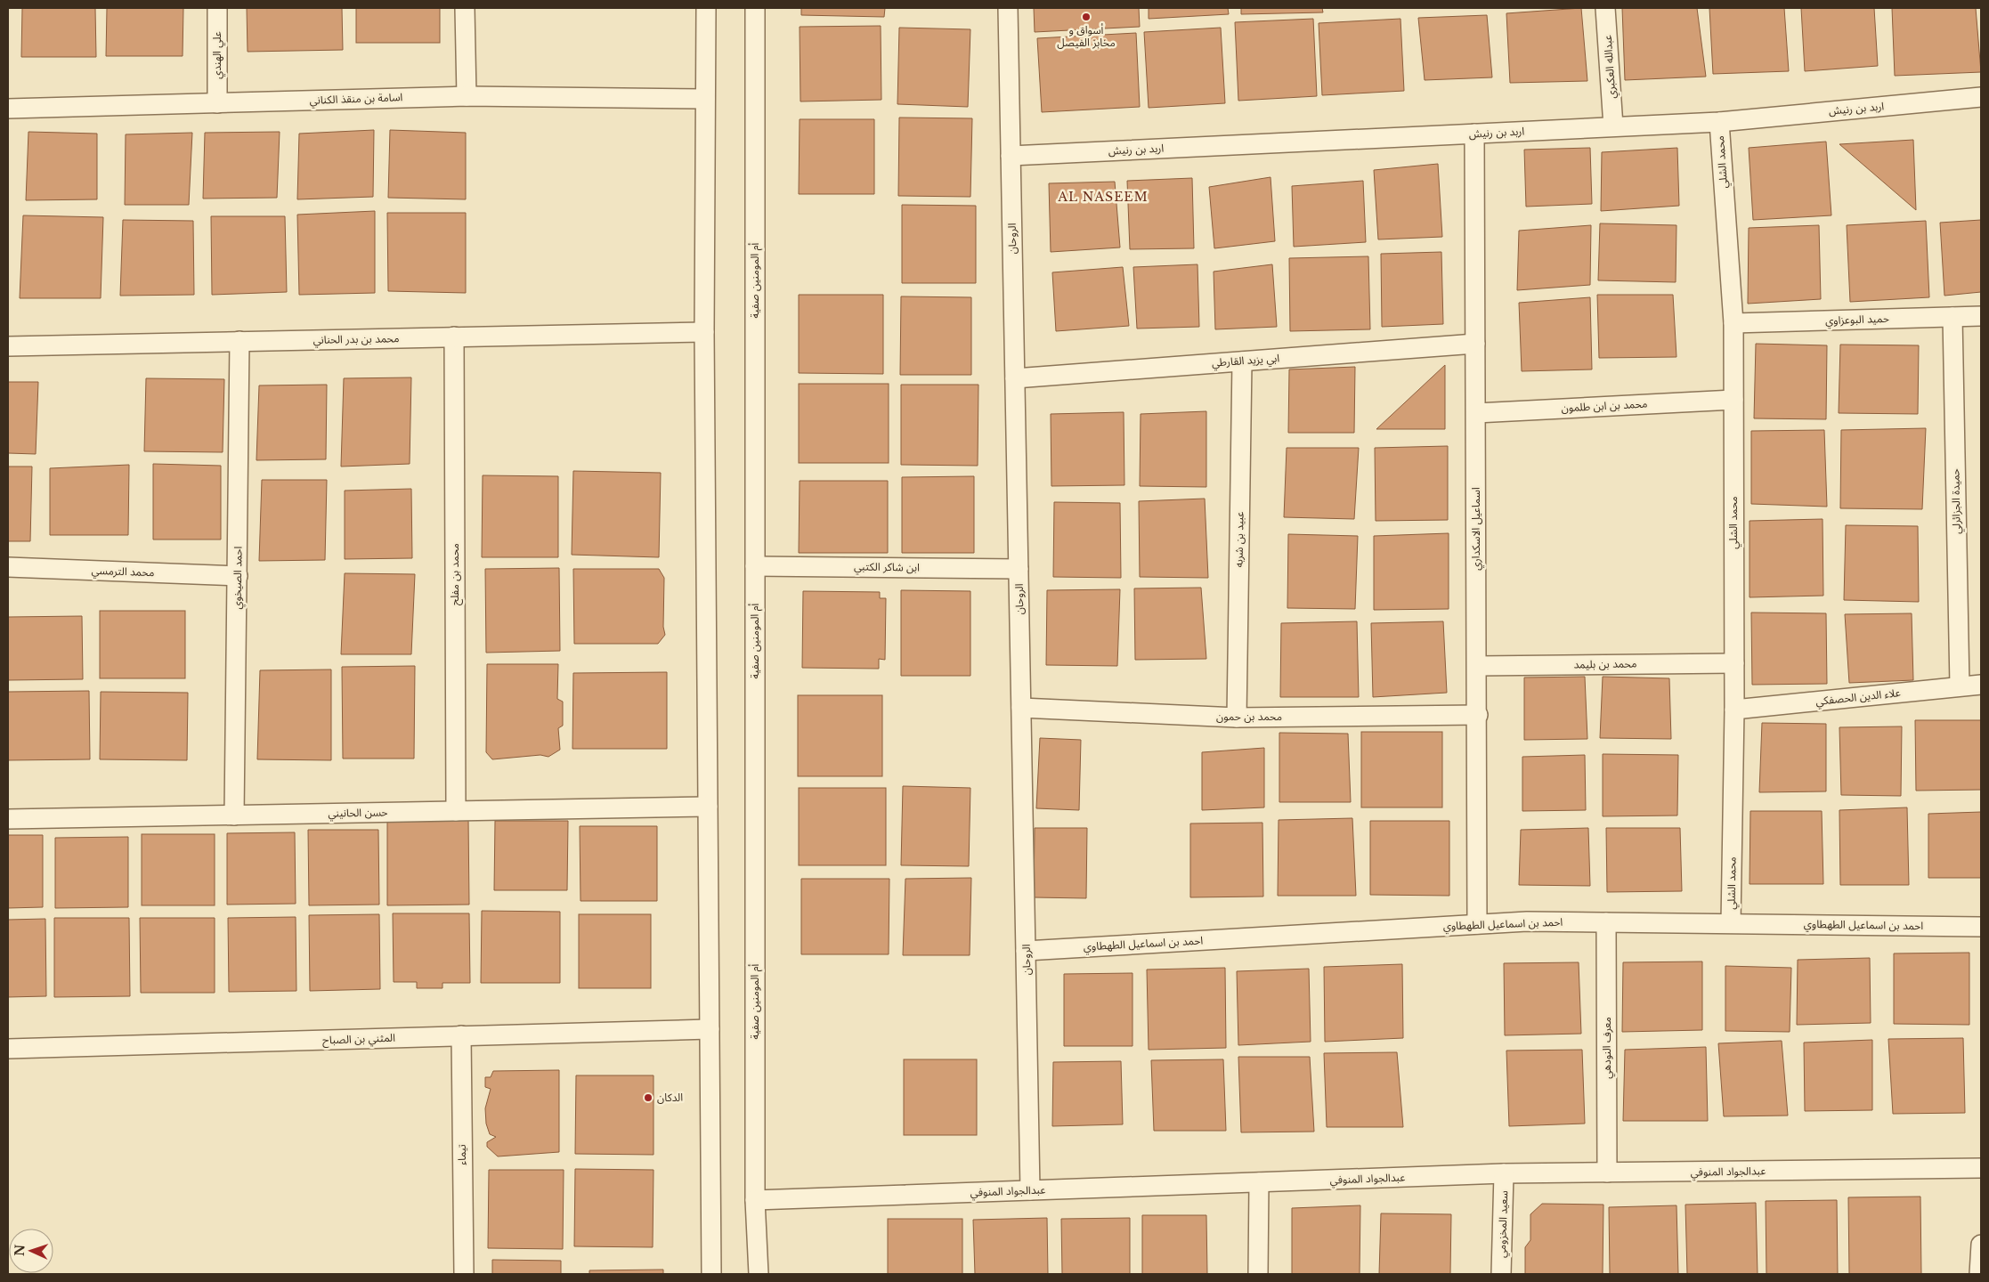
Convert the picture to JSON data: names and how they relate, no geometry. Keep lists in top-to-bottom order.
{
  "streets": {
    "street": [
      "علي الهندي",
      "عبدالله العكبري",
      "اسامة بن منقذ الكناني",
      "اربد بن رنيش",
      "محمد الشلي",
      "الروحان",
      "أم المومنين صفية",
      "حميد البوعزاوي",
      "محمد بن بدر الحناني",
      "ابي يزيد القارطي",
      "محمد بن ابن طلمون",
      "حميدة الجزائرلي",
      "اسماعيل الاسكداري",
      "عبيد بن شربه",
      "ابن شاكر الكتبي",
      "محمد الترمسي",
      "محمد بن مفلح",
      "احمد الصيخوي",
      "محمد بن بليمد",
      "علاء الدين الحصفكي",
      "محمد بن حمون",
      "حسن الحانيني",
      "احمد بن اسماعيل الطهطاوي",
      "المثني بن الصباح",
      "معرف النودهي",
      "تيماء",
      "عبدالجواد المنوفي",
      "سعيد المخزومي"
    ]
  },
  "crossings": [
    ["علي الهندي", "اسامة بن منقذ الكناني"],
    ["عبدالله العكبري", "اربد بن رنيش"],
    ["اربد بن رنيش", "محمد الشلي"],
    ["اربد بن رنيش", "الروحان"],
    ["اربد بن رنيش", "اسماعيل الاسكداري"],
    ["محمد الشلي", "حميد البوعزاوي"],
    ["محمد الشلي", "محمد بن ابن طلمون"],
    ["محمد الشلي", "محمد بن بليمد"],
    ["محمد الشلي", "علاء الدين الحصفكي"],
    ["محمد الشلي", "احمد بن اسماعيل الطهطاوي"],
    ["الروحان", "ابي يزيد القارطي"],
    ["الروحان", "ابن شاكر الكتبي"],
    ["الروحان", "محمد بن حمون"],
    ["الروحان", "احمد بن اسماعيل الطهطاوي"],
    ["الروحان", "عبدالجواد المنوفي"],
    ["أم المومنين صفية", "ابن شاكر الكتبي"],
    ["أم المومنين صفية", "عبدالجواد المنوفي"],
    ["حميد البوعزاوي", "حميدة الجزائرلي"],
    ["محمد بن بدر الحناني", "محمد بن مفلح"],
    ["محمد بن بدر الحناني", "احمد الصيخوي"],
    ["ابي يزيد القارطي", "اسماعيل الاسكداري"],
    ["ابي يزيد القارطي", "عبيد بن شربه"],
    ["محمد بن ابن طلمون", "اسماعيل الاسكداري"],
    ["حميدة الجزائرلي", "علاء الدين الحصفكي"],
    ["اسماعيل الاسكداري", "محمد بن بليمد"],
    ["اسماعيل الاسكداري", "محمد بن حمون"],
    ["اسماعيل الاسكداري", "احمد بن اسماعيل الطهطاوي"],
    ["عبيد بن شربه", "محمد بن حمون"],
    ["محمد الترمسي", "احمد الصيخوي"],
    ["محمد بن مفلح", "حسن الحانيني"],
    ["احمد الصيخوي", "حسن الحانيني"],
    ["احمد بن اسماعيل الطهطاوي", "معرف النودهي"],
    ["المثني بن الصباح", "تيماء"],
    ["معرف النودهي", "عبدالجواد المنوفي"],
    ["عبدالجواد المنوفي", "سعيد المخزومي"]
  ],
  "districts": ["AL NASEEM"],
  "places": ["أسواق و مخابز الفيصل", "الدكان"],
  "north": "left"
}
